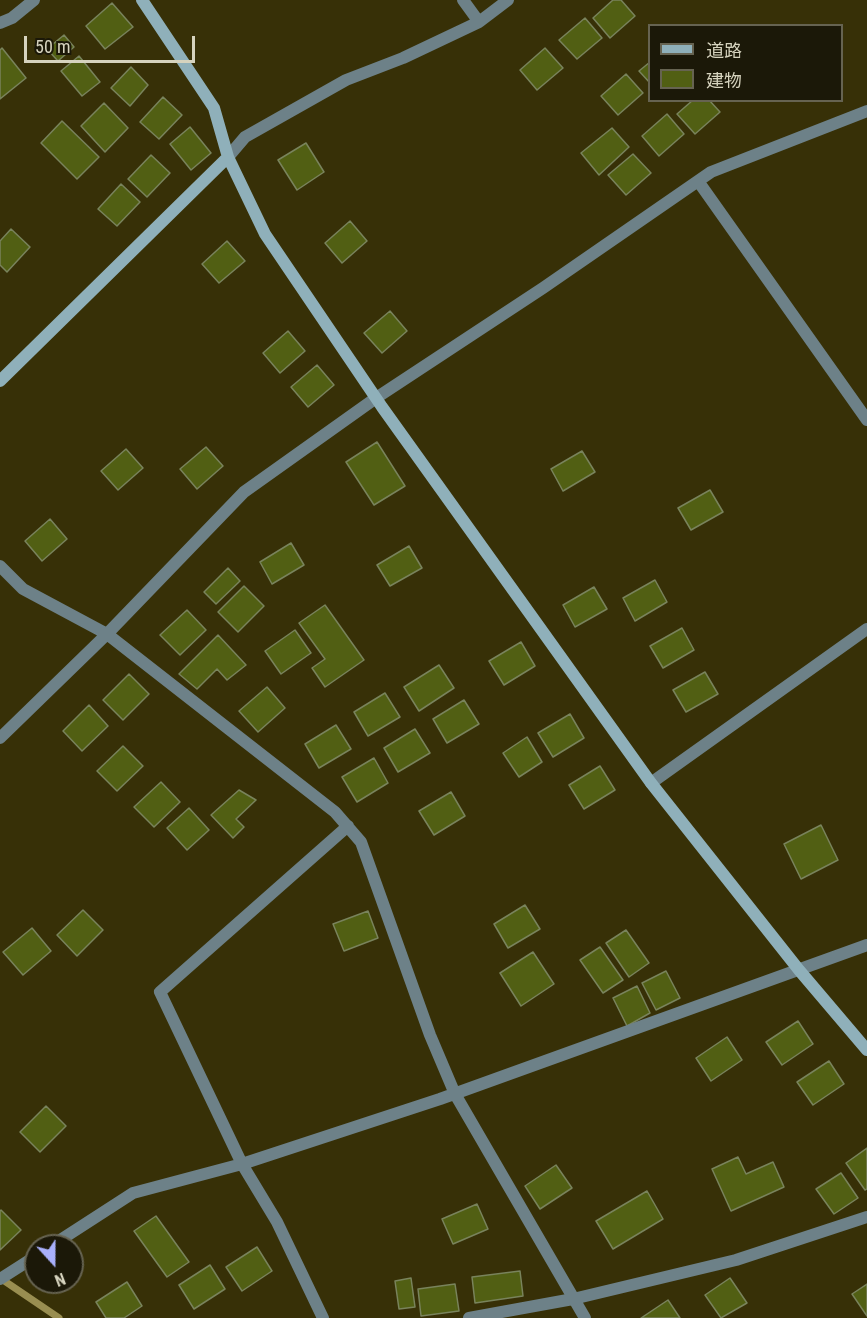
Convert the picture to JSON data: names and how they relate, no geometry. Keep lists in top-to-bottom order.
{
  "legend": ["道路", "建物"],
  "scale_bar": "50 m",
  "north": "bottom"
}
